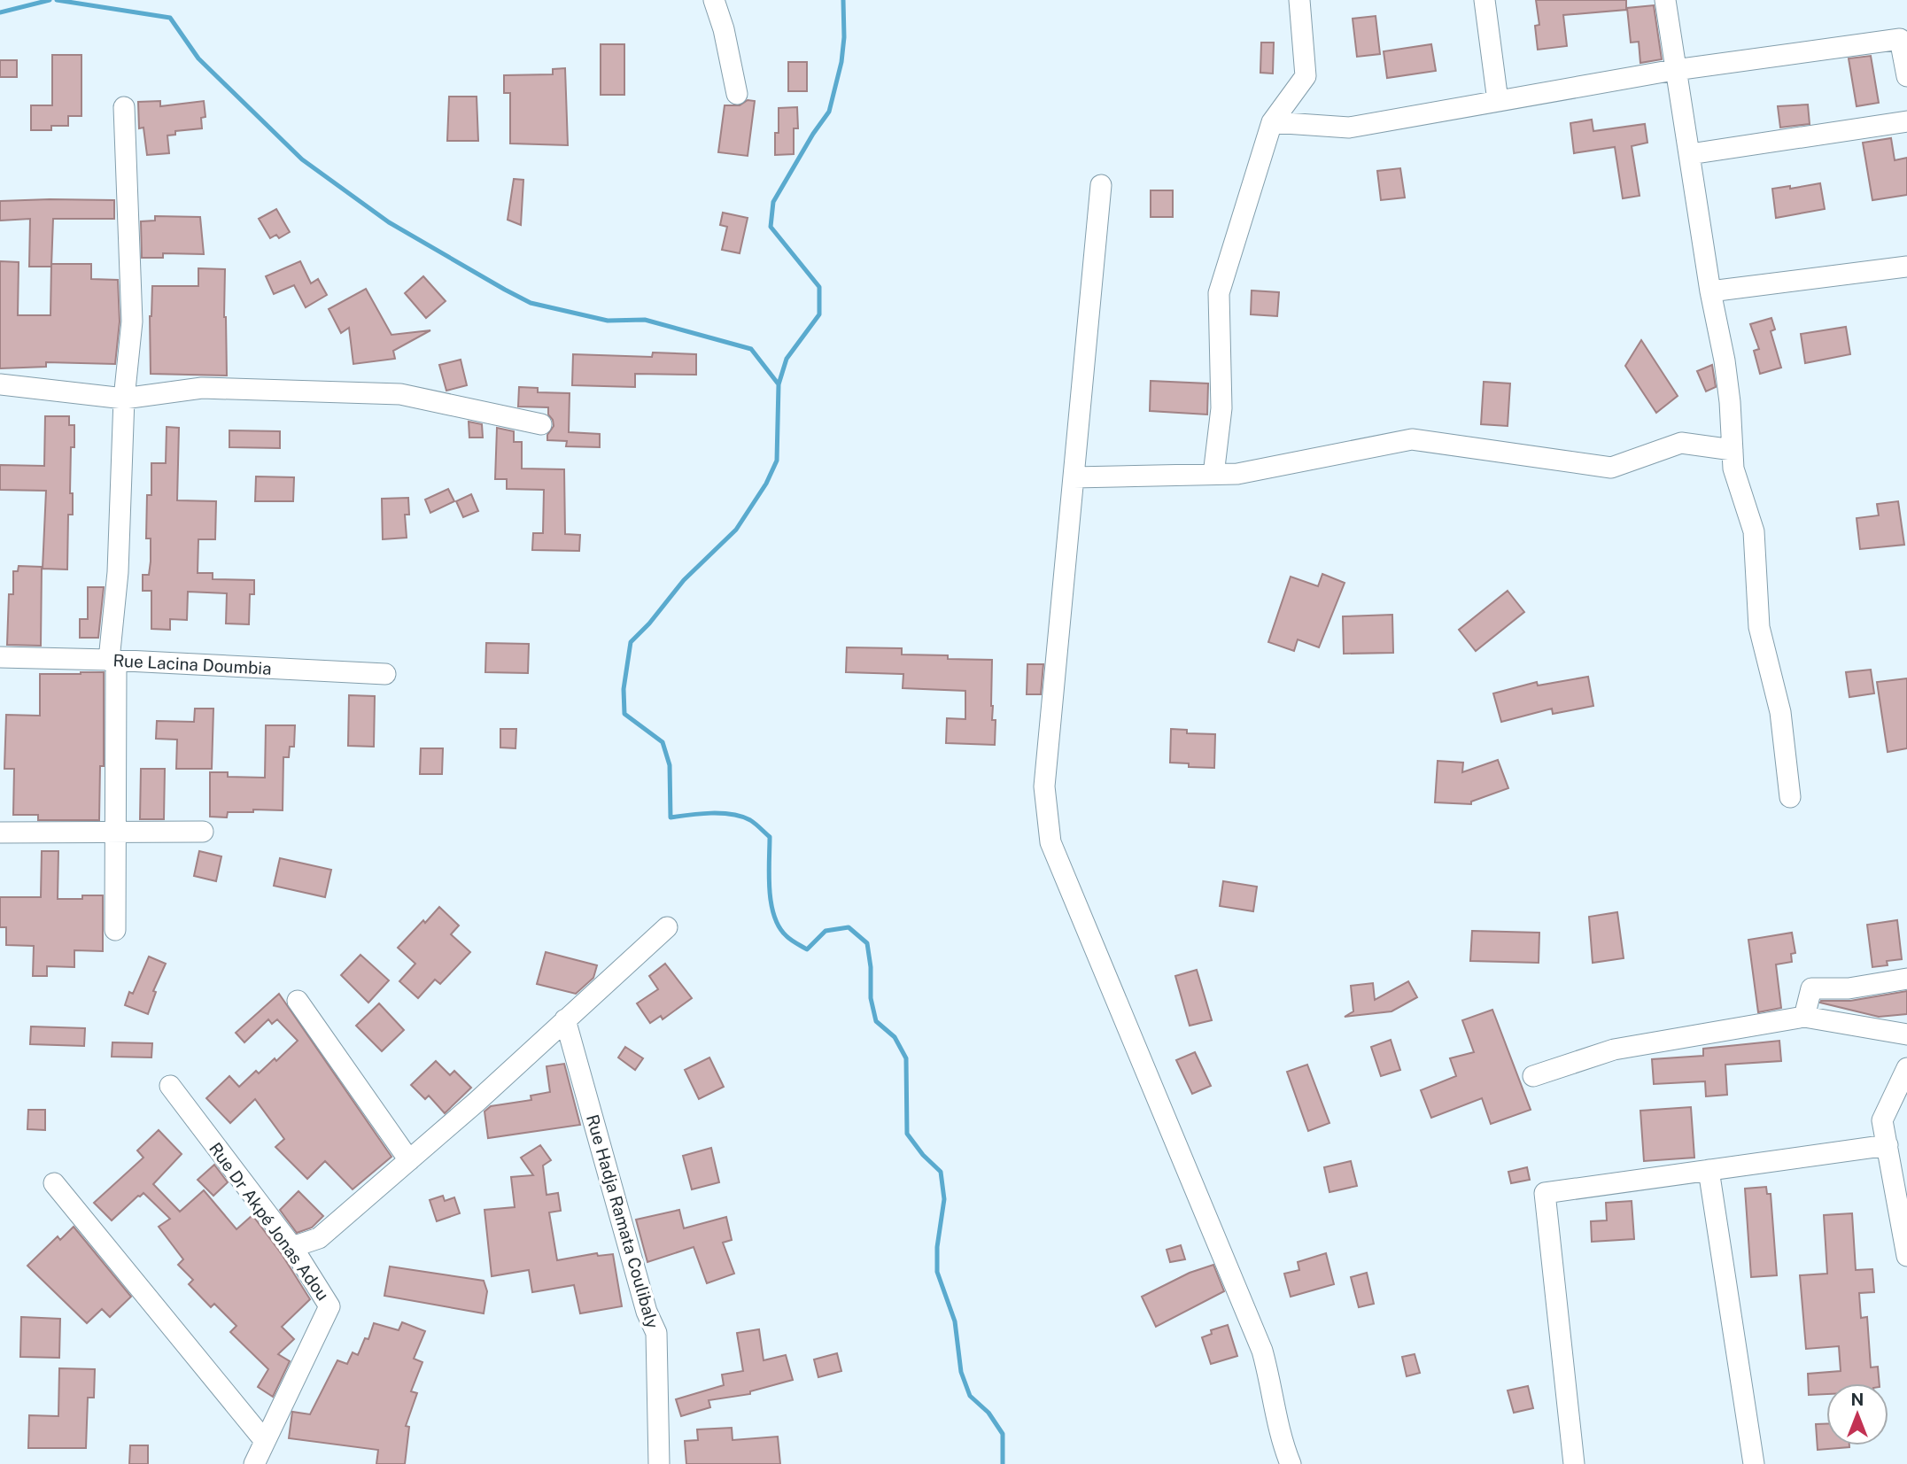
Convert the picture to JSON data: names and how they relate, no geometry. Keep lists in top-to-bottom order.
{
  "streets": {
    "street": ["Rue Lacina Doumbia", "Rue Dr Akpé Jonas Adou", "Rue Hadja Ramata Coulibaly"]
  },
  "north": "top"
}
